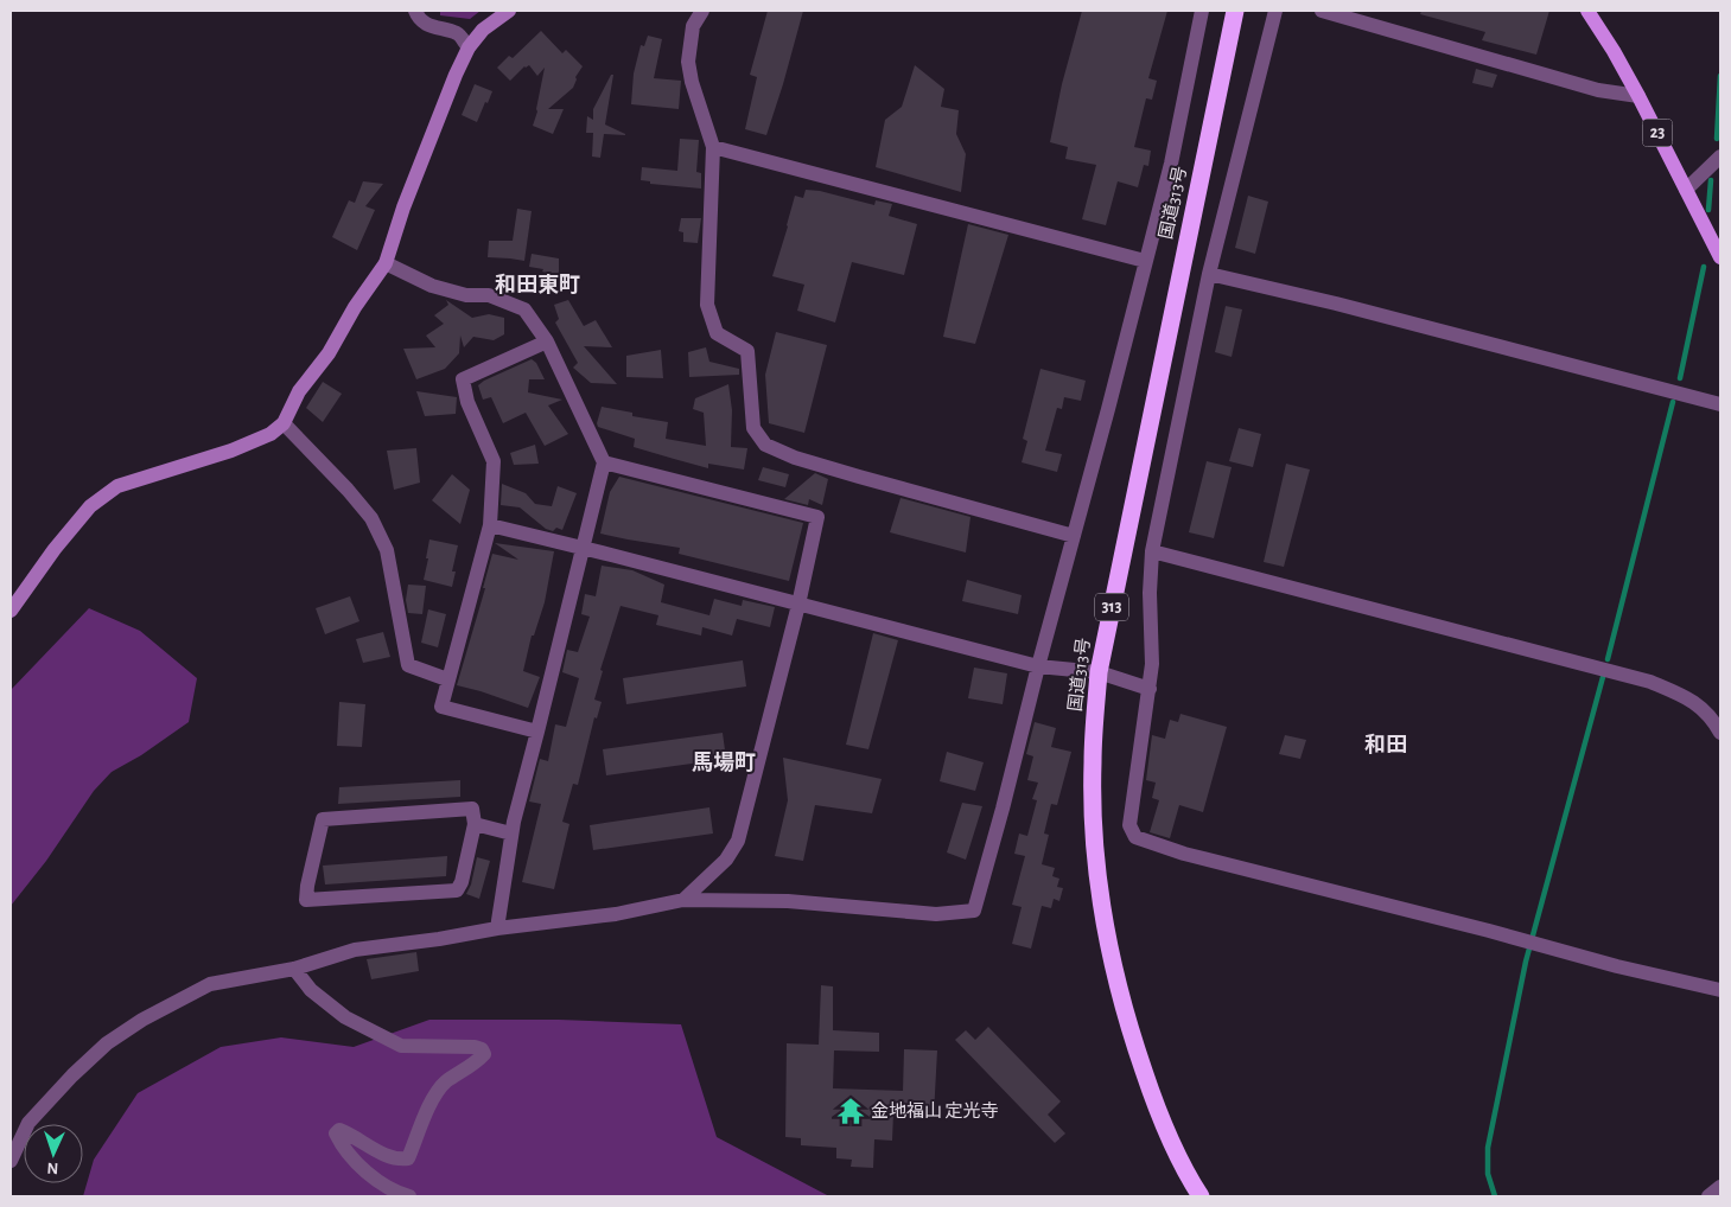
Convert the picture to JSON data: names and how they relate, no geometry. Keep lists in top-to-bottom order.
{
  "streets": {
    "highway": ["国道313号", "313"],
    "main road": ["23"]
  },
  "districts": ["和田東町", "和田", "馬場町"],
  "places": {
    "temple": ["金地福山 定光寺"]
  },
  "north": "bottom"
}
